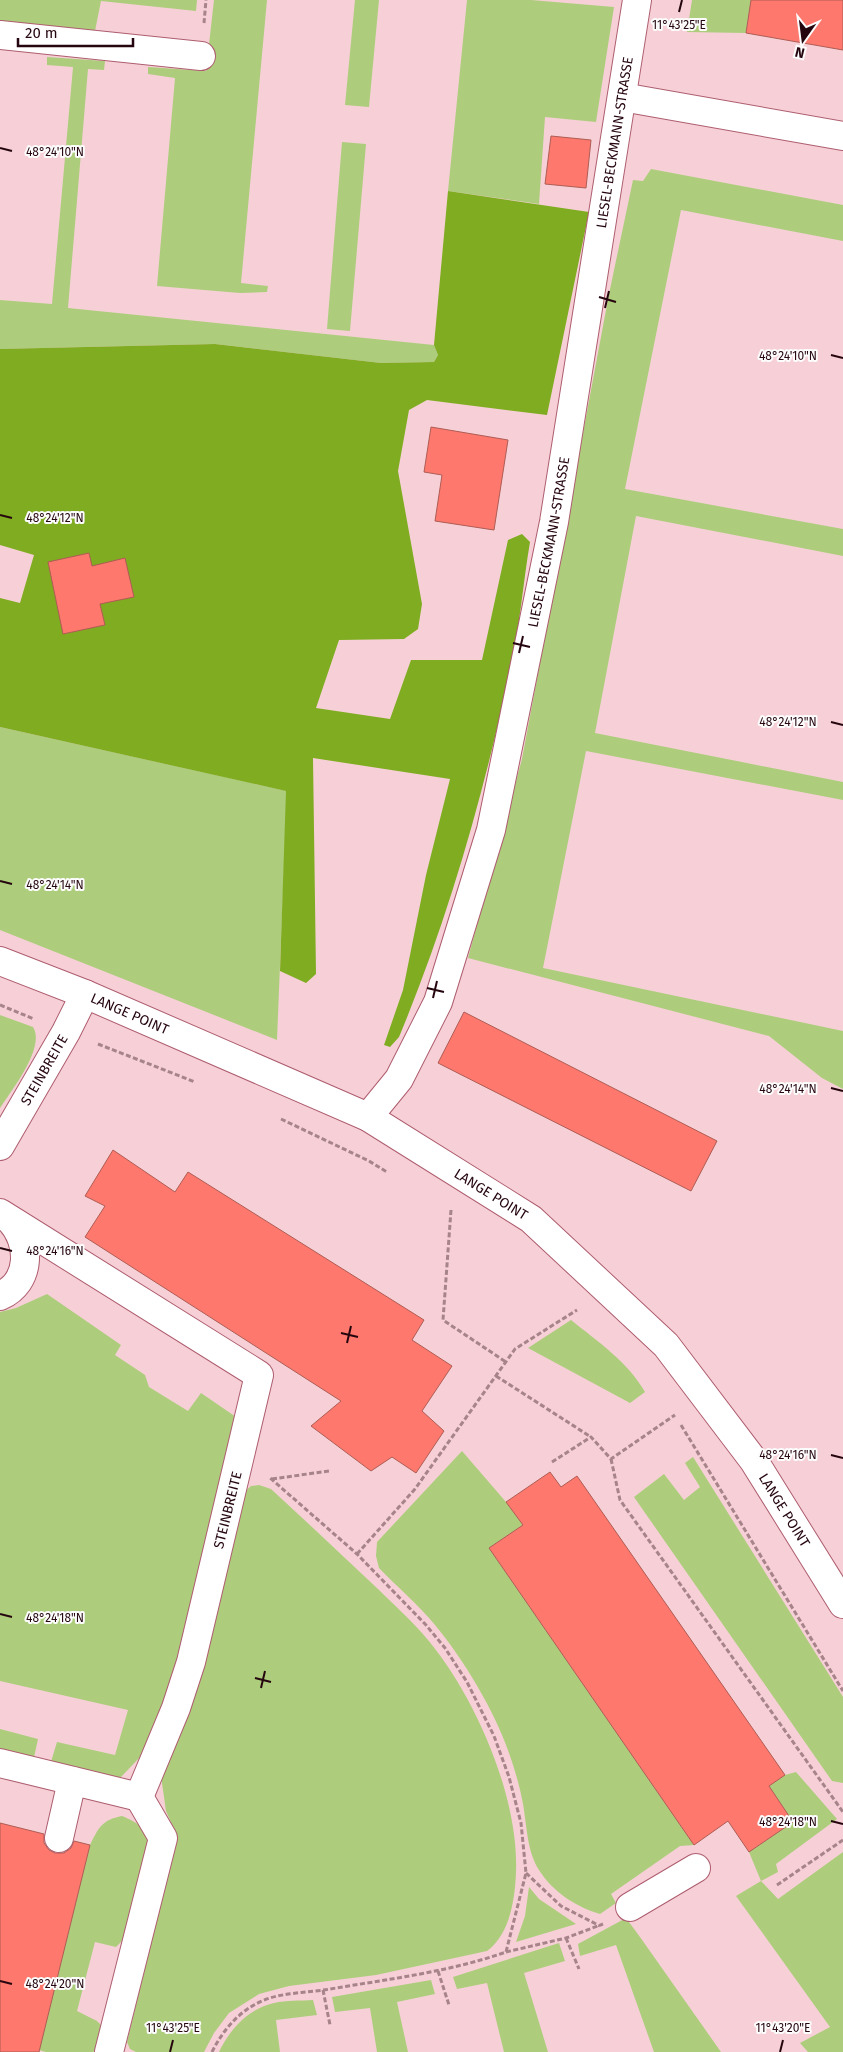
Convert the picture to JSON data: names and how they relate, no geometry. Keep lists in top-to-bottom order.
{
  "streets": {
    "street": ["LIESEL-BECKMANN-STRASSE", "LANGE POINT", "STEINBREITE"]
  },
  "crossings": [
    ["LIESEL-BECKMANN-STRASSE", "LANGE POINT"],
    ["LANGE POINT", "STEINBREITE"]
  ],
  "scale_bar": "20 m",
  "north": "bottom",
  "coordinates": [
    "11°43'25\"E",
    "48°24'10\"N",
    "48°24'12\"N",
    "48°24'14\"N",
    "48°24'16\"N",
    "48°24'18\"N",
    "48°24'20\"N",
    "11°43'20\"E"
  ]
}
